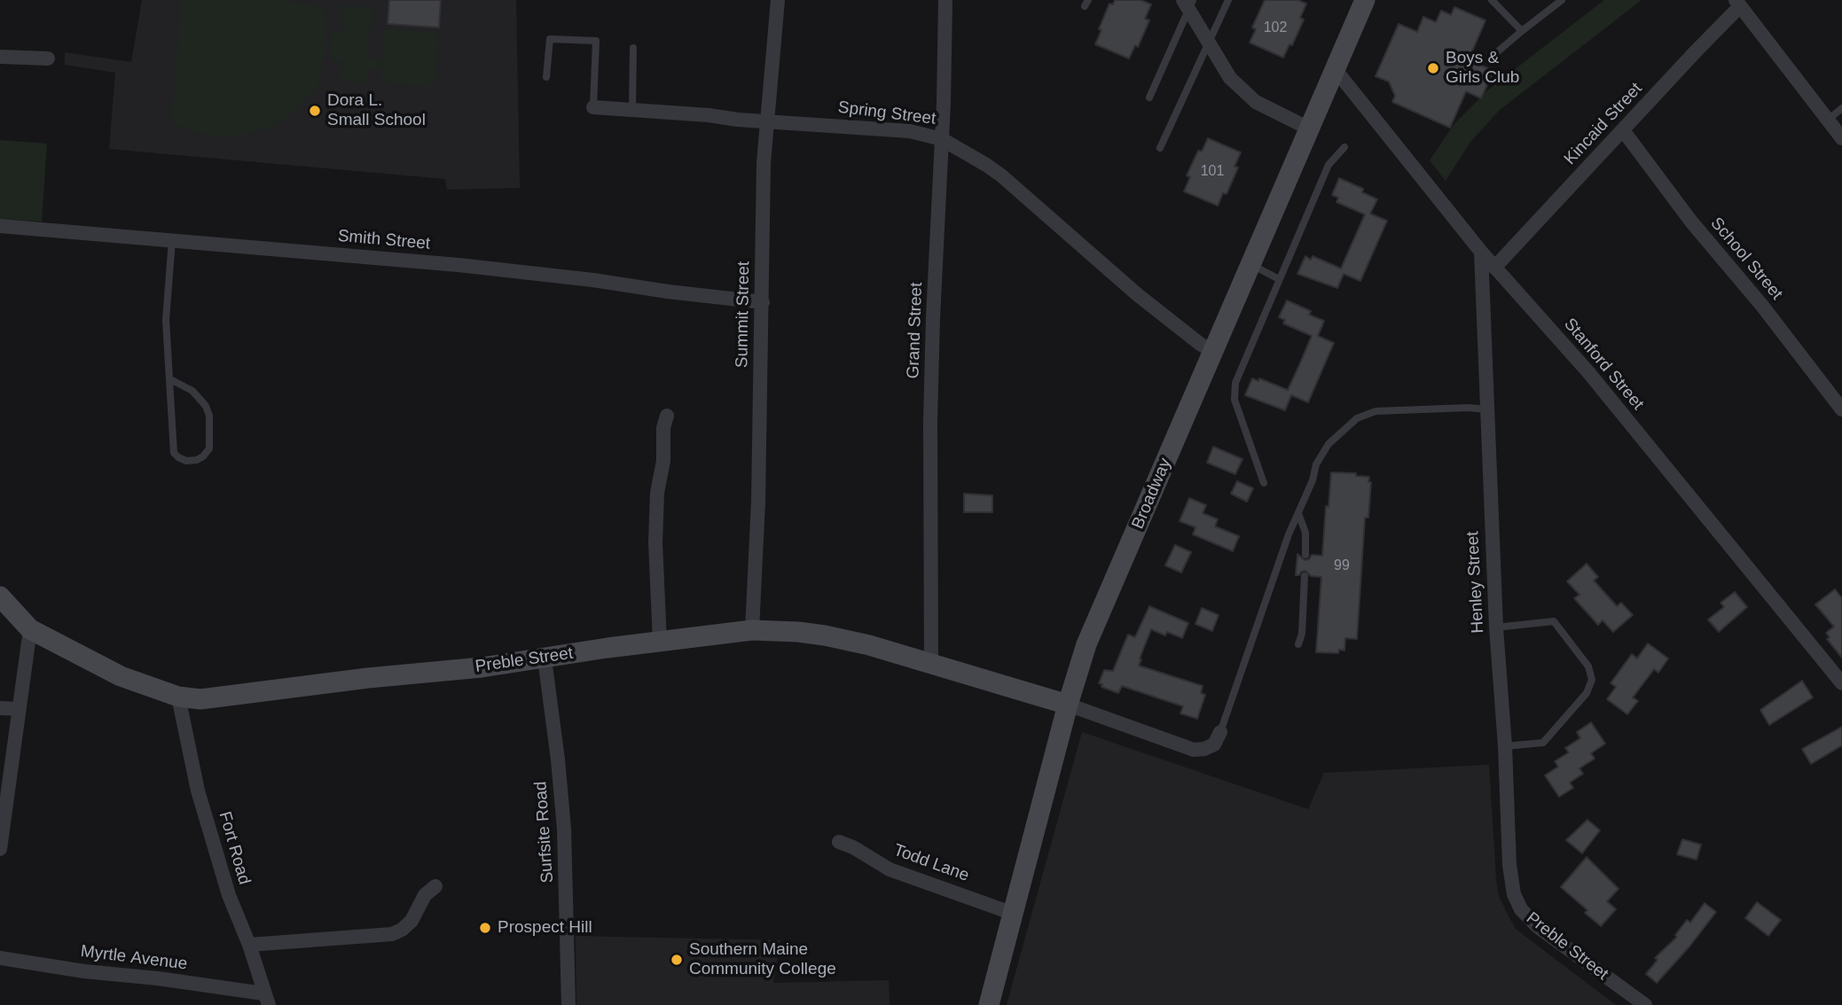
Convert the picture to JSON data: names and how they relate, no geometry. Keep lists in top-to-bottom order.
{
  "streets": {
    "street": [
      "Spring Street",
      "Kincaid Street",
      "Smith Street",
      "School Street",
      "Summit Street",
      "Grand Street",
      "Stanford Street",
      "Broadway",
      "Henley Street",
      "Preble Street",
      "Surfsite Road",
      "Fort Road",
      "Todd Lane",
      "Myrtle Avenue"
    ]
  },
  "crossings": [
    ["Spring Street", "Summit Street"],
    ["Spring Street", "Grand Street"],
    ["Spring Street", "Broadway"],
    ["Kincaid Street", "School Street"],
    ["Kincaid Street", "Stanford Street"],
    ["Smith Street", "Summit Street"],
    ["Summit Street", "Preble Street"],
    ["Grand Street", "Preble Street"],
    ["Stanford Street", "Broadway"],
    ["Stanford Street", "Henley Street"],
    ["Broadway", "Preble Street"],
    ["Broadway", "Todd Lane"],
    ["Henley Street", "Preble Street"],
    ["Preble Street", "Surfsite Road"],
    ["Preble Street", "Fort Road"],
    ["Fort Road", "Myrtle Avenue"]
  ],
  "places": [
    "Boys & Girls Club",
    "Dora L. Small School",
    "Prospect Hill",
    "Southern Maine Community College"
  ],
  "house_numbers": ["102", "101", "99"]
}
